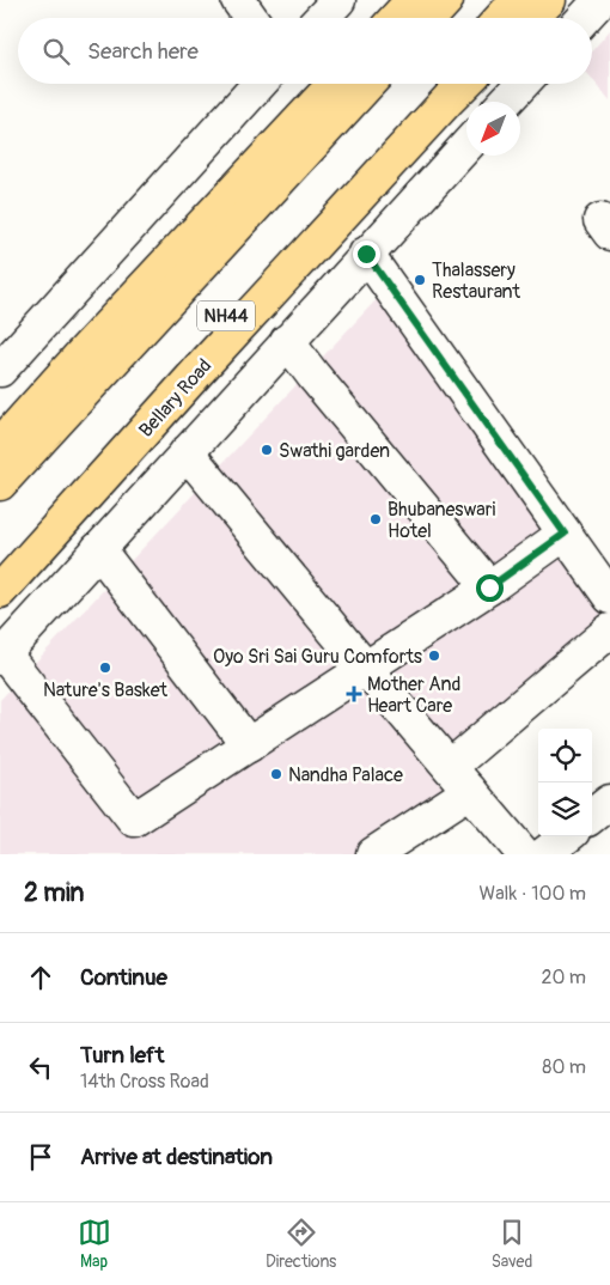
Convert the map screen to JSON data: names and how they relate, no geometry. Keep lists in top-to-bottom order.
{
  "streets": {
    "highway": ["NH44", "Bellary Road"]
  },
  "places": {
    "other": [
      "Thalassery Restaurant",
      "Swathi garden",
      "Bhubaneswari Hotel",
      "Oyo Sri Sai Guru Comforts",
      "Nature's Basket",
      "Nandha Palace"
    ],
    "health": ["Mother And Heart Care"]
  },
  "north": "bottom left",
  "page": {
    "search": "Search here",
    "heading": ["2 min", "Walk · 100 m"],
    "list": [
      ["Continue", "20 m"],
      ["Turn left", "14th Cross Road", "80 m"],
      "Arrive at destination"
    ],
    "nav": ["Map", "Directions", "Saved"]
  }
}
